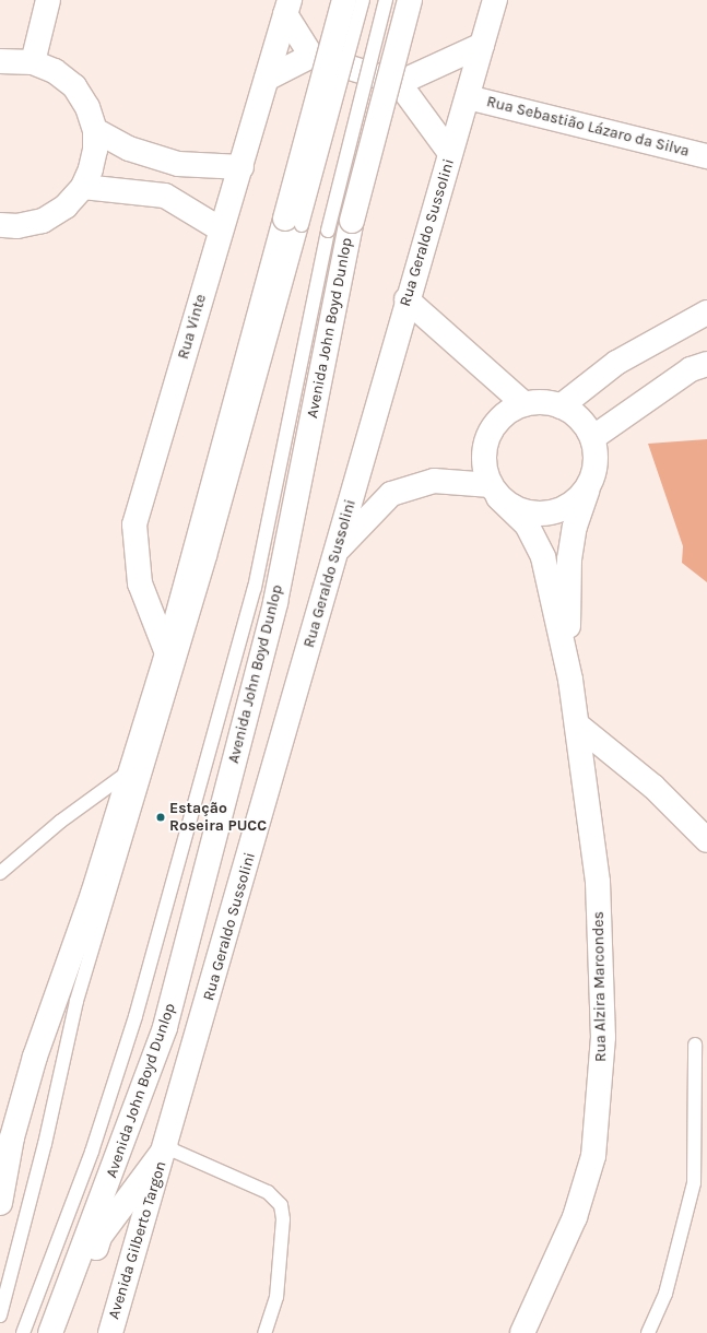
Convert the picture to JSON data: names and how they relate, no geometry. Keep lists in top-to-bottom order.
{
  "streets": {
    "street": [
      "Rua Sebastião Lázaro da Silva",
      "Rua Geraldo Sussolini",
      "Rua Vinte",
      "Avenida John Boyd Dunlop",
      "Rua Alzira Marcondes",
      "Avenida Gilberto Targon"
    ]
  },
  "crossings": [
    ["Rua Sebastião Lázaro da Silva", "Rua Geraldo Sussolini"],
    ["Rua Geraldo Sussolini", "Avenida Gilberto Targon"]
  ],
  "places": ["Estação Roseira PUCC"]
}
